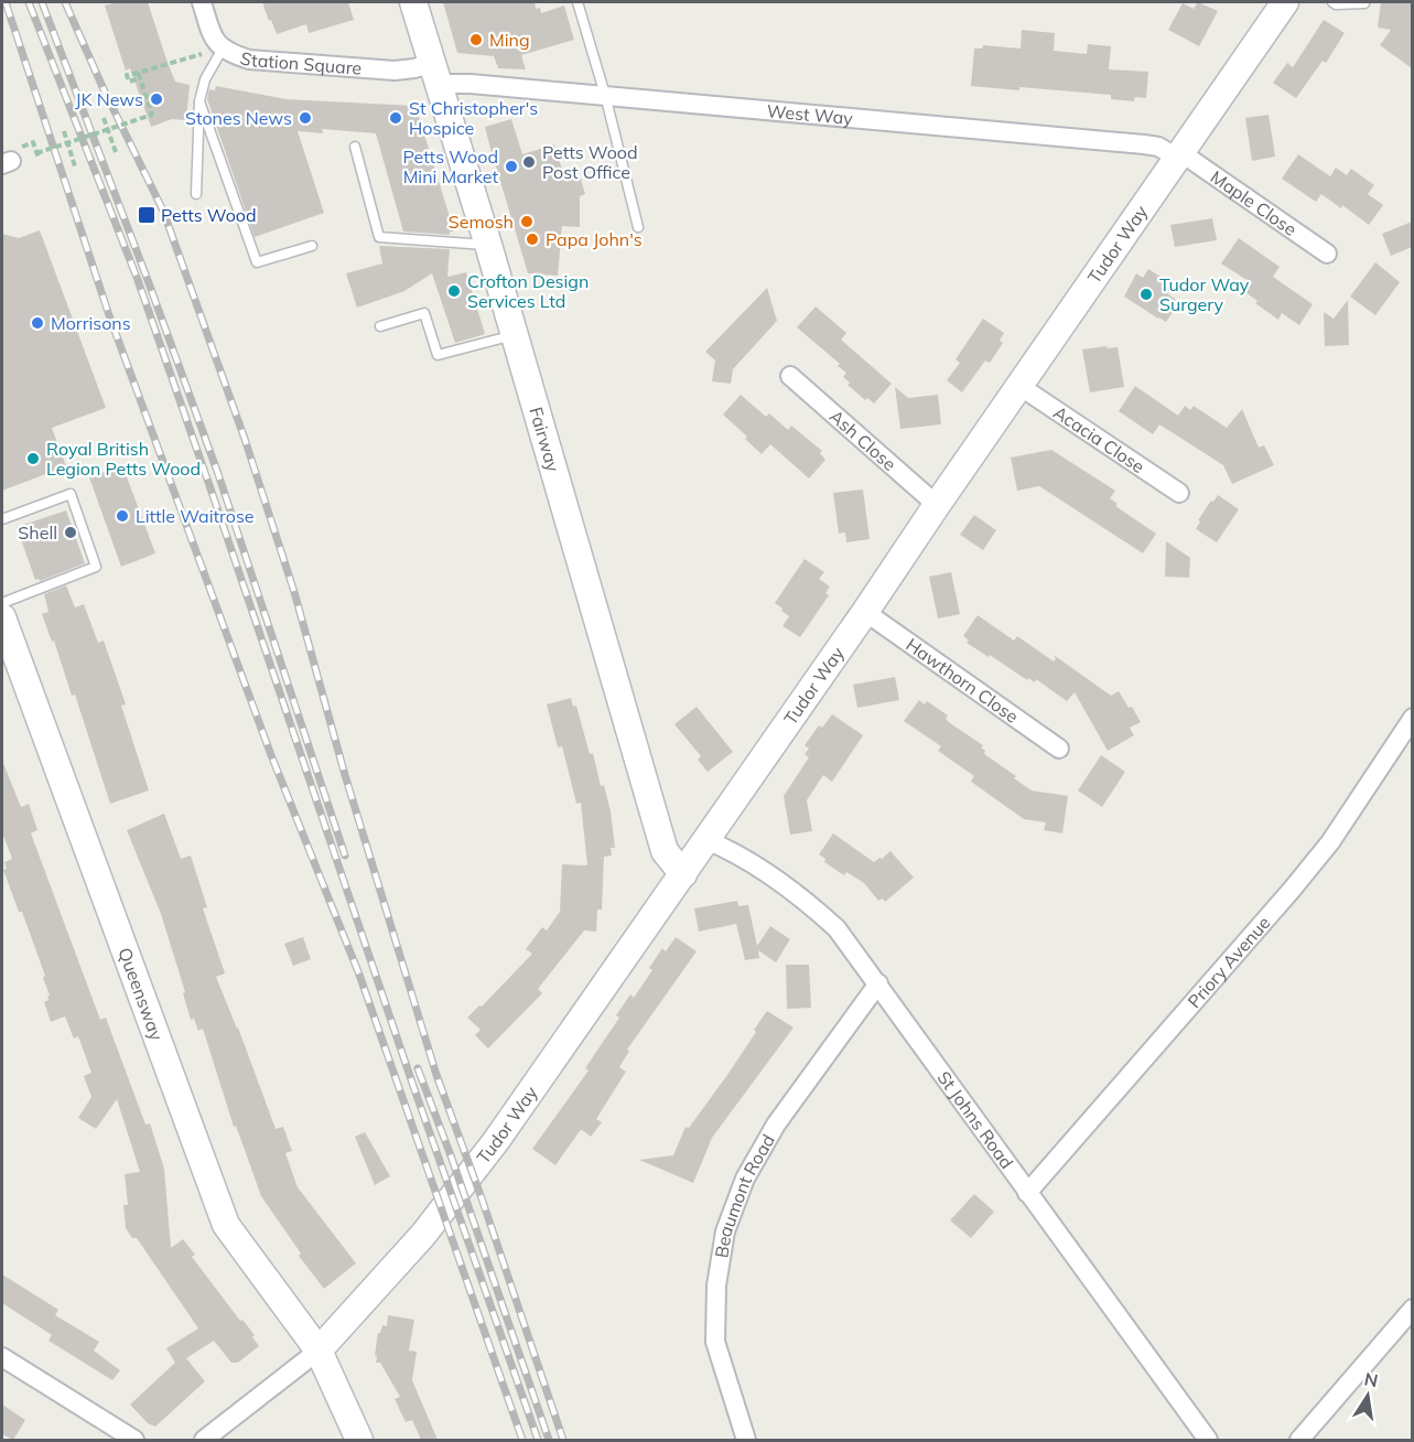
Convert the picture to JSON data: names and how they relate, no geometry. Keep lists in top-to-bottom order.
{
  "streets": {
    "street": [
      "Station Square",
      "West Way",
      "Maple Close",
      "Tudor Way",
      "Acacia Close",
      "Fairway",
      "Ash Close",
      "Hawthorn Close",
      "Priory Avenue",
      "Queensway",
      "St Johns Road",
      "Beaumont Road"
    ]
  },
  "crossings": [
    ["Station Square", "West Way"],
    ["Station Square", "Fairway"],
    ["West Way", "Maple Close"],
    ["West Way", "Tudor Way"],
    ["West Way", "Fairway"],
    ["Maple Close", "Tudor Way"],
    ["Tudor Way", "Acacia Close"],
    ["Tudor Way", "Fairway"],
    ["Tudor Way", "Ash Close"],
    ["Tudor Way", "Hawthorn Close"],
    ["Tudor Way", "Queensway"],
    ["Tudor Way", "St Johns Road"],
    ["Priory Avenue", "St Johns Road"],
    ["St Johns Road", "Beaumont Road"]
  ],
  "places": {
    "other": [
      "Ming",
      "JK News",
      "Stones News",
      "St Christopher's Hospice",
      "Petts Wood Post Office",
      "Petts Wood Mini Market",
      "Semosh",
      "Papa John's",
      "Crofton Design Services Ltd",
      "Tudor Way Surgery",
      "Morrisons",
      "Royal British Legion Petts Wood",
      "Little Waitrose",
      "Shell"
    ],
    "transit": ["Petts Wood"]
  },
  "north": "top"
}
